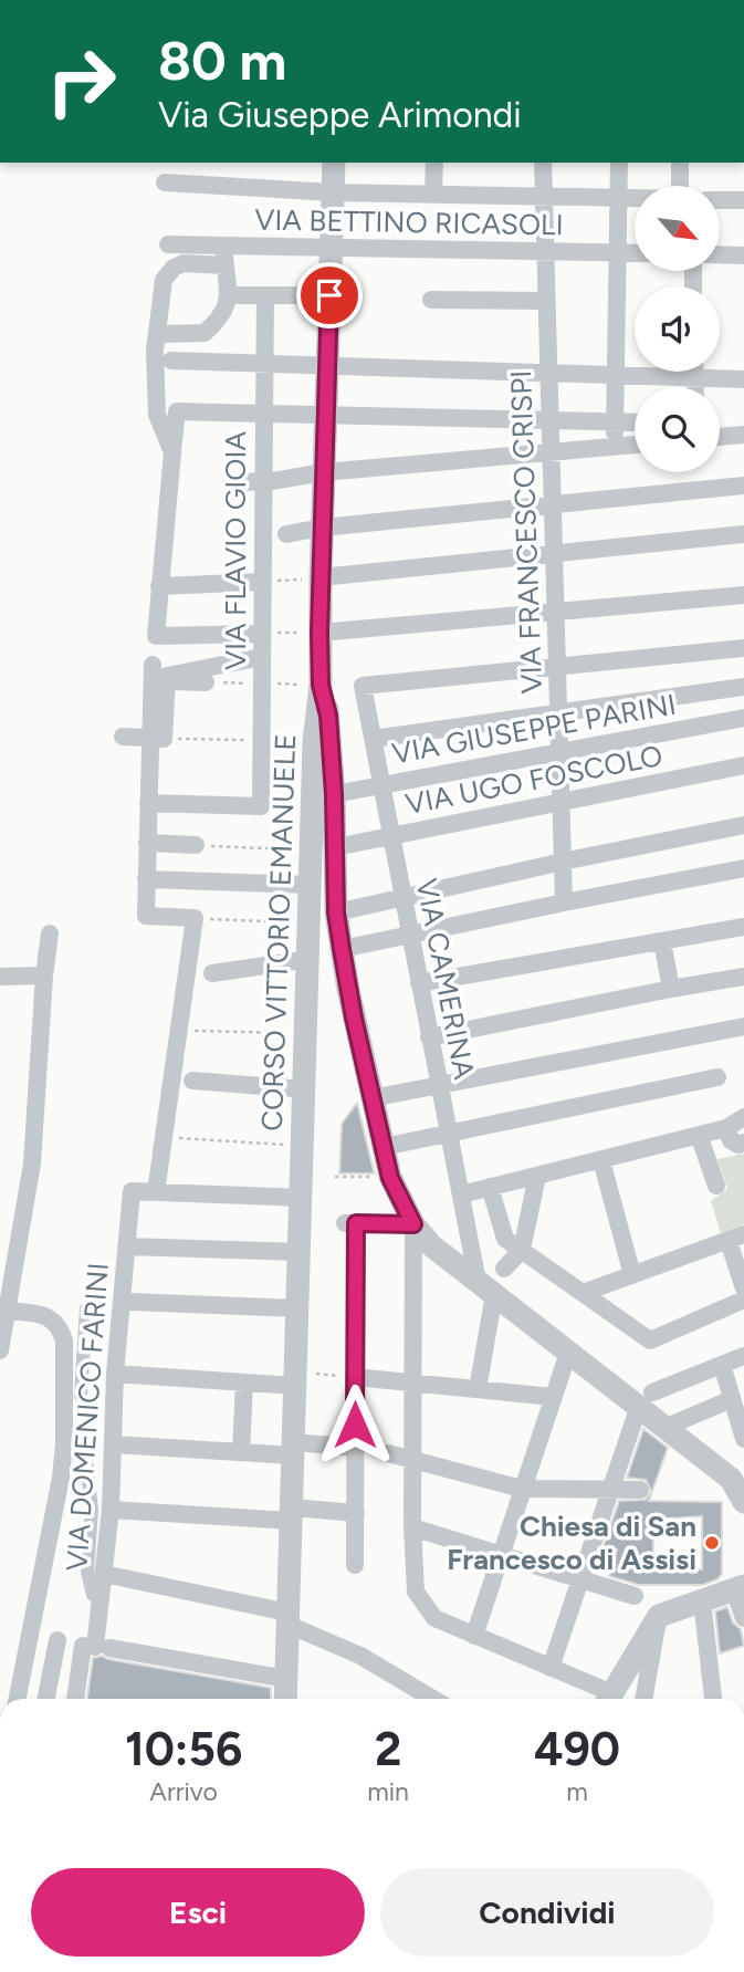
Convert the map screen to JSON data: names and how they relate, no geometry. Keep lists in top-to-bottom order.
{
  "streets": {
    "street": [
      "VIA BETTINO RICASOLI",
      "VIA FRANCESCO CRISPI",
      "VIA FLAVIO GIOIA",
      "VIA GIUSEPPE PARINI",
      "VIA UGO FOSCOLO",
      "CORSO VITTORIO EMANUELE",
      "VIA CAMERINA",
      "VIA DOMENICO FARINI"
    ]
  },
  "crossings": [
    ["VIA BETTINO RICASOLI", "VIA FRANCESCO CRISPI"],
    ["VIA BETTINO RICASOLI", "CORSO VITTORIO EMANUELE"],
    ["VIA FRANCESCO CRISPI", "VIA GIUSEPPE PARINI"],
    ["VIA FRANCESCO CRISPI", "VIA UGO FOSCOLO"],
    ["VIA FRANCESCO CRISPI", "VIA CAMERINA"],
    ["VIA GIUSEPPE PARINI", "VIA CAMERINA"],
    ["VIA UGO FOSCOLO", "CORSO VITTORIO EMANUELE"],
    ["VIA UGO FOSCOLO", "VIA CAMERINA"]
  ],
  "places": ["Chiesa di San Francesco di Assisi"],
  "north": "bottom right",
  "page": {
    "turn": ["80 m", "Via Giuseppe Arimondi"],
    "eta": [
      "10:56",
      "Arrivo",
      "2",
      "min",
      "490",
      "m"
    ],
    "buttons": ["Esci", "Condividi"]
  }
}
